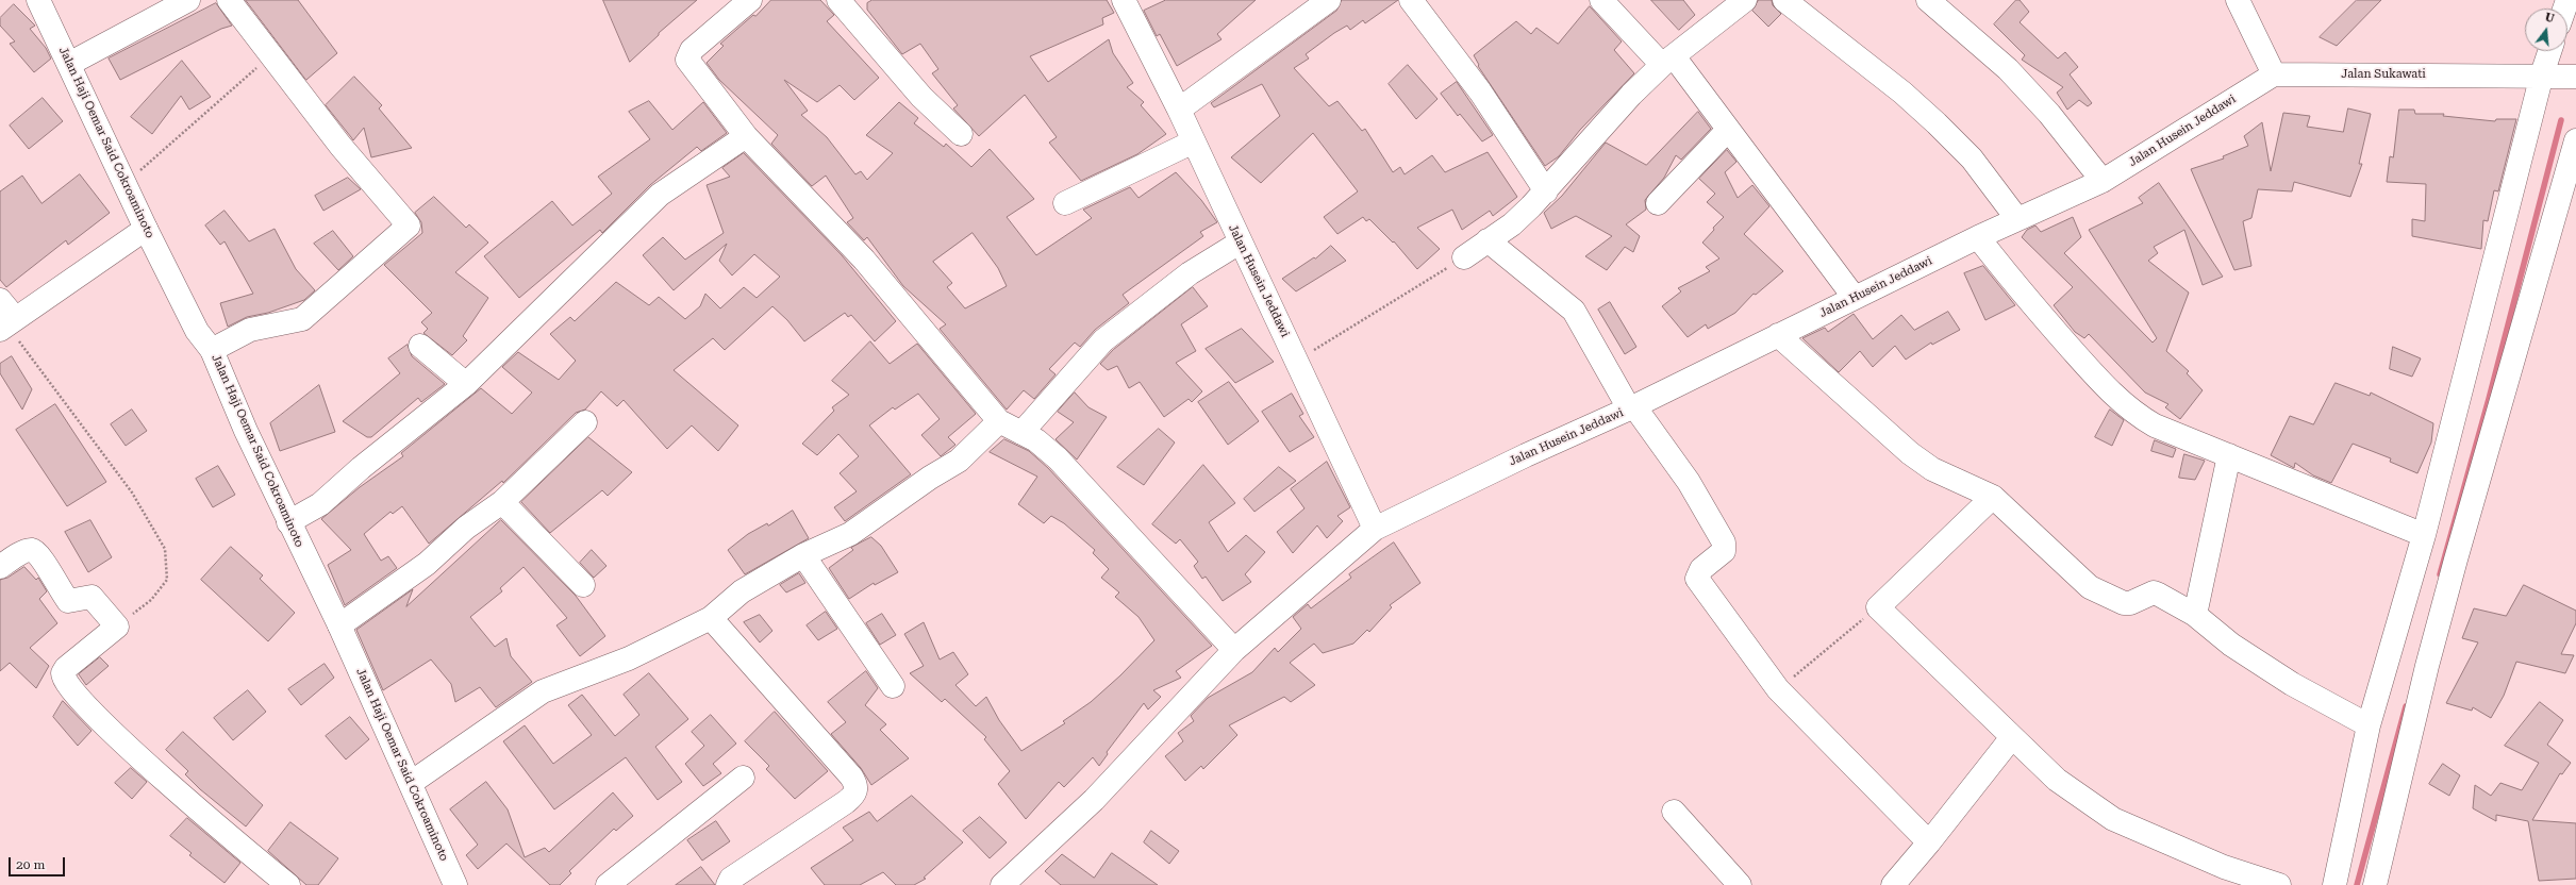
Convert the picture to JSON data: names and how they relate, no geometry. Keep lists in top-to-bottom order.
{
  "streets": {
    "main road": ["Jalan Sukawati", "Jalan Husein Jeddawi", "Jalan Haji Oemar Said Cokroaminoto"]
  },
  "crossings": [
    ["Jalan Sukawati", "Jalan Husein Jeddawi"]
  ],
  "scale_bar": "20 m",
  "north": "top"
}
